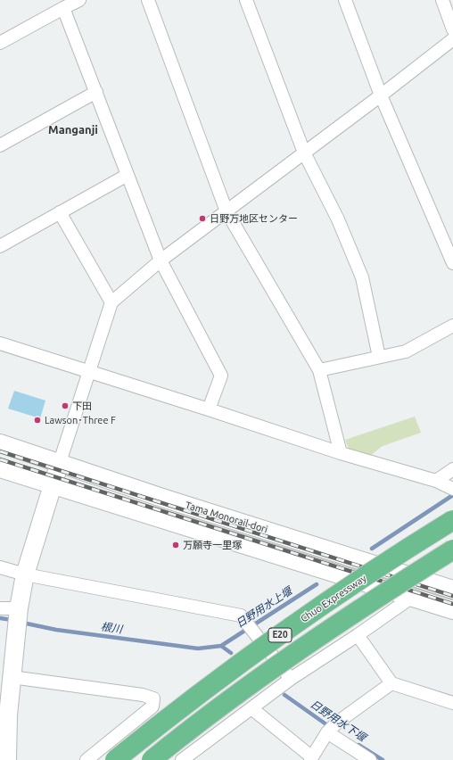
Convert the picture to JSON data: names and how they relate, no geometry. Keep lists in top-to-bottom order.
{
  "streets": {
    "highway": ["Chuo Expressway", "E20"],
    "main road": ["Tama Monorail-dori"]
  },
  "districts": ["Manganji"],
  "water": ["日野用水上堰", "根川", "日野用水下堰"],
  "places": [
    "日野万地区センター",
    "下田",
    "Lawson･Three F",
    "万願寺一里塚"
  ]
}
